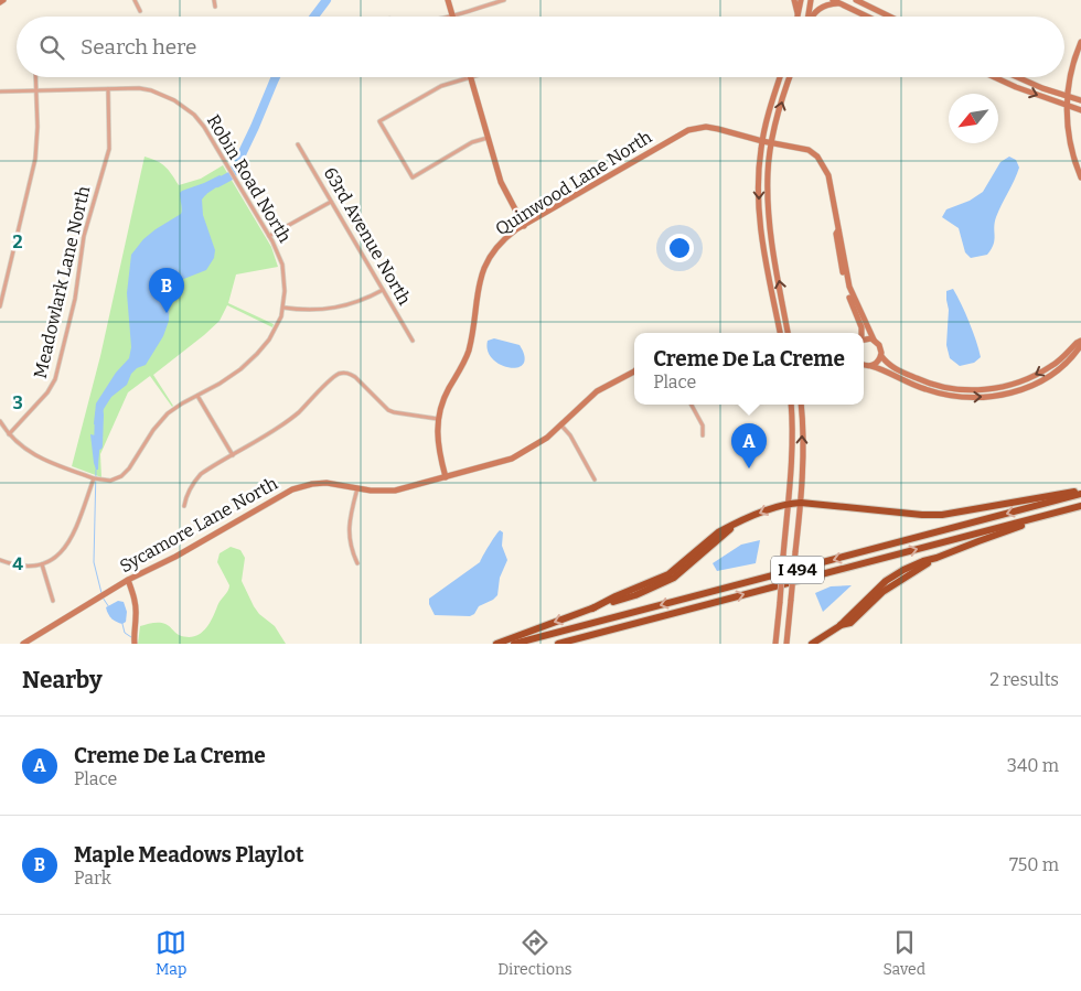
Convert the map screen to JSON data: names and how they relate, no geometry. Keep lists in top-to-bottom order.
{
  "streets": {
    "highway": ["I 494"],
    "street": [
      "Robin Road North",
      "Quinwood Lane North",
      "63rd Avenue North",
      "Meadowlark Lane North",
      "Sycamore Lane North"
    ]
  },
  "crossings": [
    ["Robin Road North", "Meadowlark Lane North"],
    ["Quinwood Lane North", "Sycamore Lane North"]
  ],
  "north": "bottom left",
  "page": {
    "search": "Search here",
    "pins": ["B", "A"],
    "popup": ["Creme De La Creme", "Place"],
    "heading": ["Nearby", "2 results"],
    "list": [
      {
        "mark": "A",
        "name": "Creme De La Creme",
        "note": "Place",
        "value": "340 m"
      },
      {
        "mark": "B",
        "name": "Maple Meadows Playlot",
        "note": "Park",
        "value": "750 m"
      }
    ],
    "nav": ["Map", "Directions", "Saved"]
  },
  "grid": {
    "rows": ["2", "3", "4"]
  }
}
